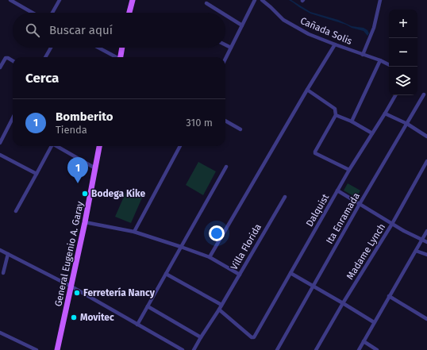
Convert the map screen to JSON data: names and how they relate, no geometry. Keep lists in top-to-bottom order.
{
  "streets": {
    "main road": ["General Eugenio A. Garay"],
    "street": [
      "Cañada Solis",
      "Dalquist",
      "Ita Enramada",
      "Villa Florida",
      "Madame Lynch"
    ]
  },
  "crossings": [
    ["Dalquist", "Villa Florida"]
  ],
  "places": ["Bodega Kike", "Ferretería Nancy", "Movitec"],
  "page": {
    "map_buttons": ["+", "−"],
    "search": "Buscar aquí",
    "heading": "Cerca",
    "list": [
      {
        "mark": "1",
        "name": "Bomberito",
        "note": "Tienda",
        "value": "310 m"
      }
    ],
    "pins": "1"
  }
}
